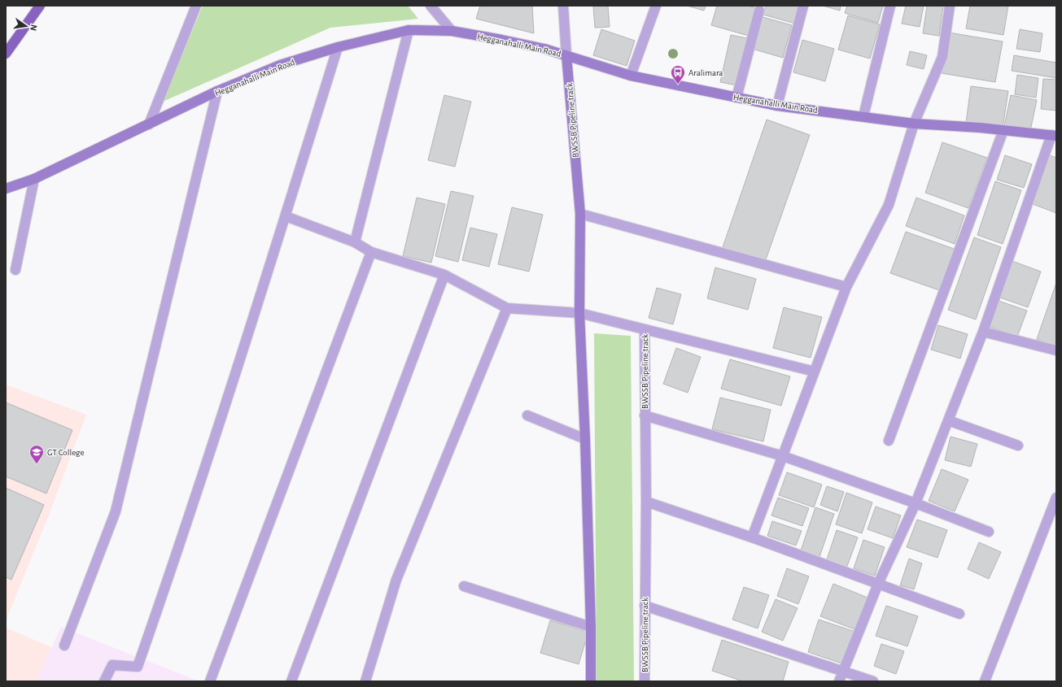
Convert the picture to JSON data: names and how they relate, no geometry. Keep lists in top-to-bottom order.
{
  "streets": {
    "main road": ["Hegganahalli Main Road", "BWSSB Pipeline track"]
  },
  "crossings": [
    ["Hegganahalli Main Road", "BWSSB Pipeline track"]
  ],
  "places": {
    "bus stop": ["Aralimara"],
    "school or university": ["GT College"]
  },
  "north": "right"
}
